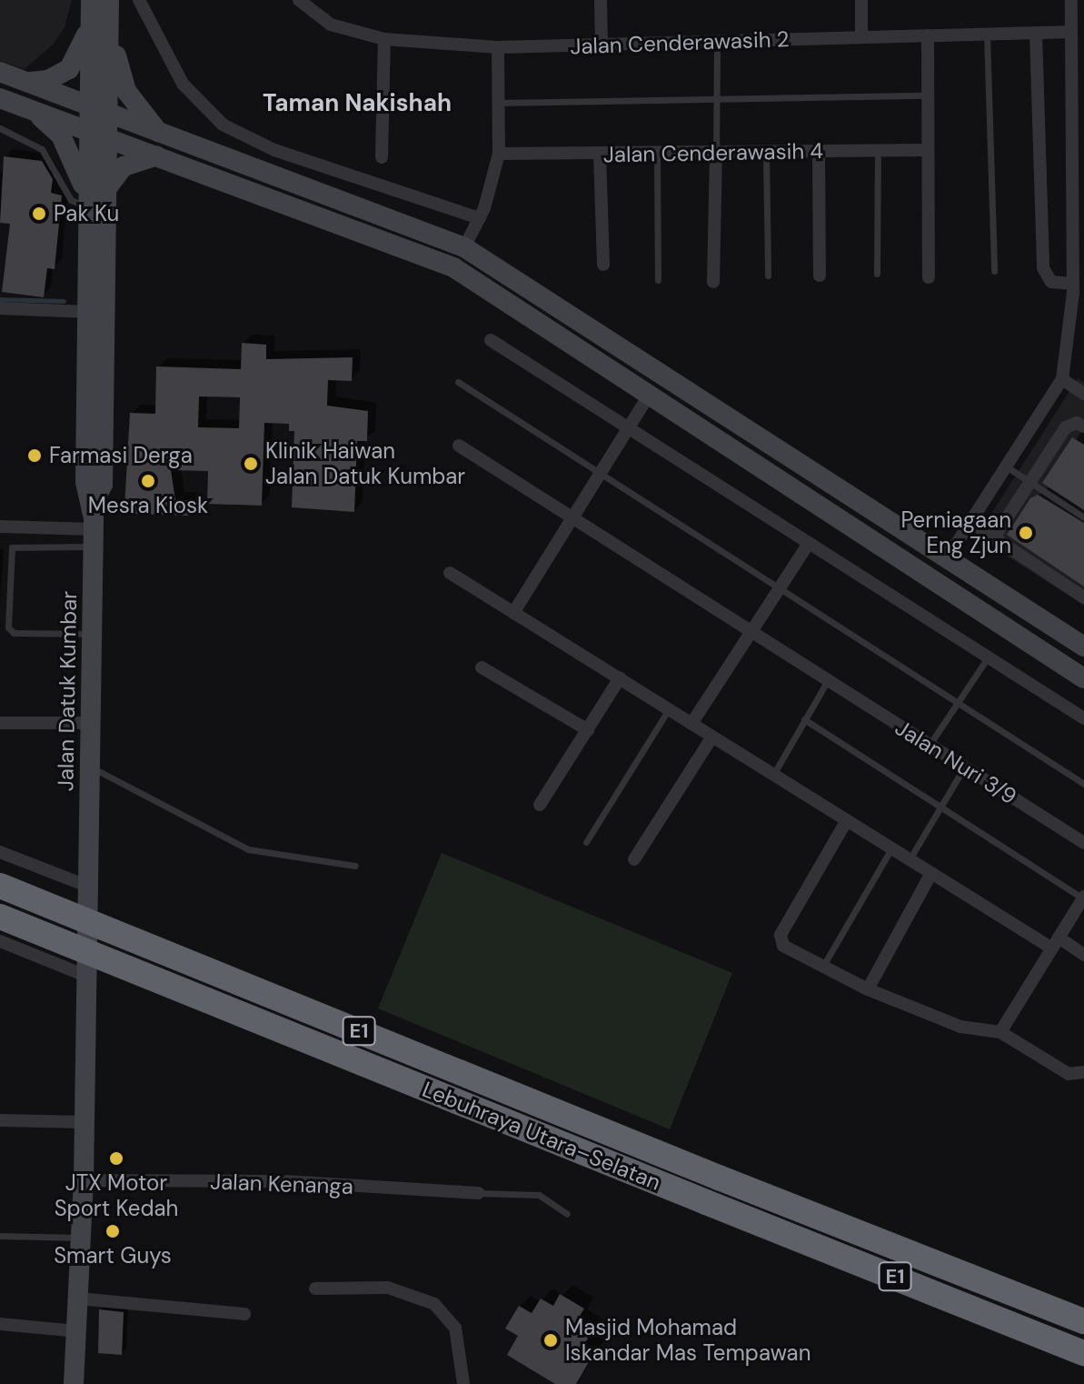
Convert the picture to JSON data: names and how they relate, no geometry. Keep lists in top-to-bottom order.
{
  "streets": {
    "highway": ["E1", "Lebuhraya Utara–Selatan"],
    "main road": ["Jalan Datuk Kumbar"],
    "street": [
      "Jalan Cenderawasih 2",
      "Jalan Cenderawasih 4",
      "Jalan Nuri 3/9",
      "Jalan Kenanga"
    ]
  },
  "crossings": [
    ["Jalan Datuk Kumbar", "Jalan Kenanga"]
  ],
  "districts": ["Taman Nakishah"],
  "places": [
    "Pak Ku",
    "Farmasi Derga",
    "Klinik Haiwan Jalan Datuk Kumbar",
    "Mesra Kiosk",
    "Perniagaan Eng Zjun",
    "JTX Motor Sport Kedah",
    "Smart Guys",
    "Masjid Mohamad Iskandar Mas Tempawan"
  ]
}
